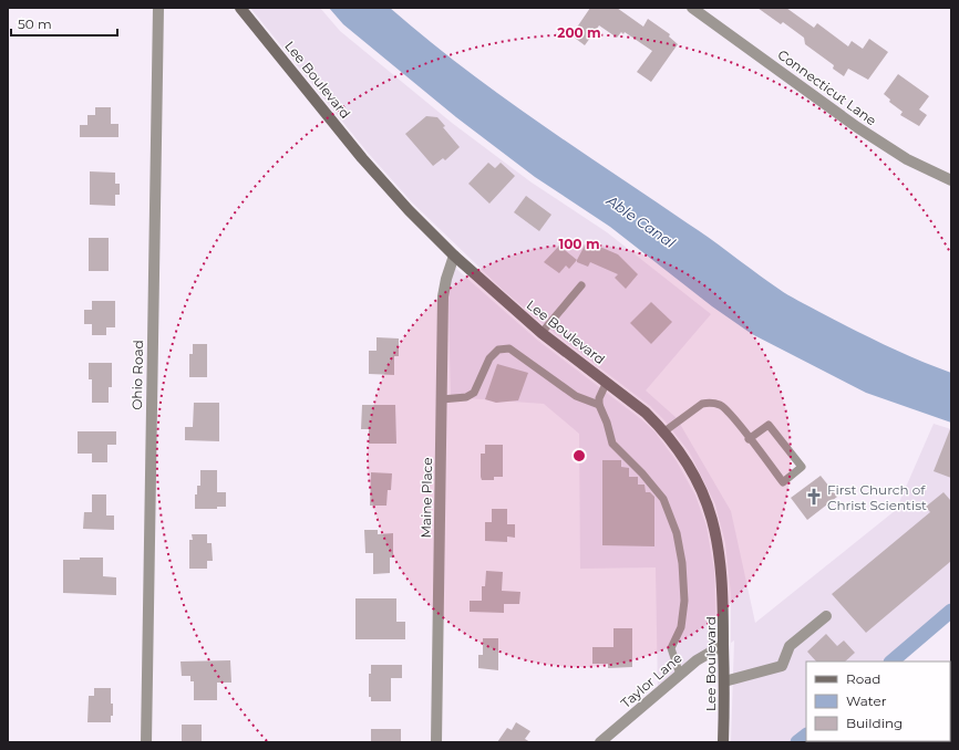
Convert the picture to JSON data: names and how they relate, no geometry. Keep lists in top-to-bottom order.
{
  "streets": {
    "main road": ["Lee Boulevard"],
    "street": [
      "Connecticut Lane",
      "Ohio Road",
      "Maine Place",
      "Taylor Lane"
    ]
  },
  "crossings": [
    ["Lee Boulevard", "Maine Place"],
    ["Lee Boulevard", "Taylor Lane"]
  ],
  "water": ["Able Canal"],
  "places": {
    "church": ["First Church of Christ Scientist"]
  },
  "legend": ["Road", "Water", "Building"],
  "scale_bar": "50 m",
  "rings": ["200 m", "100 m"]
}
